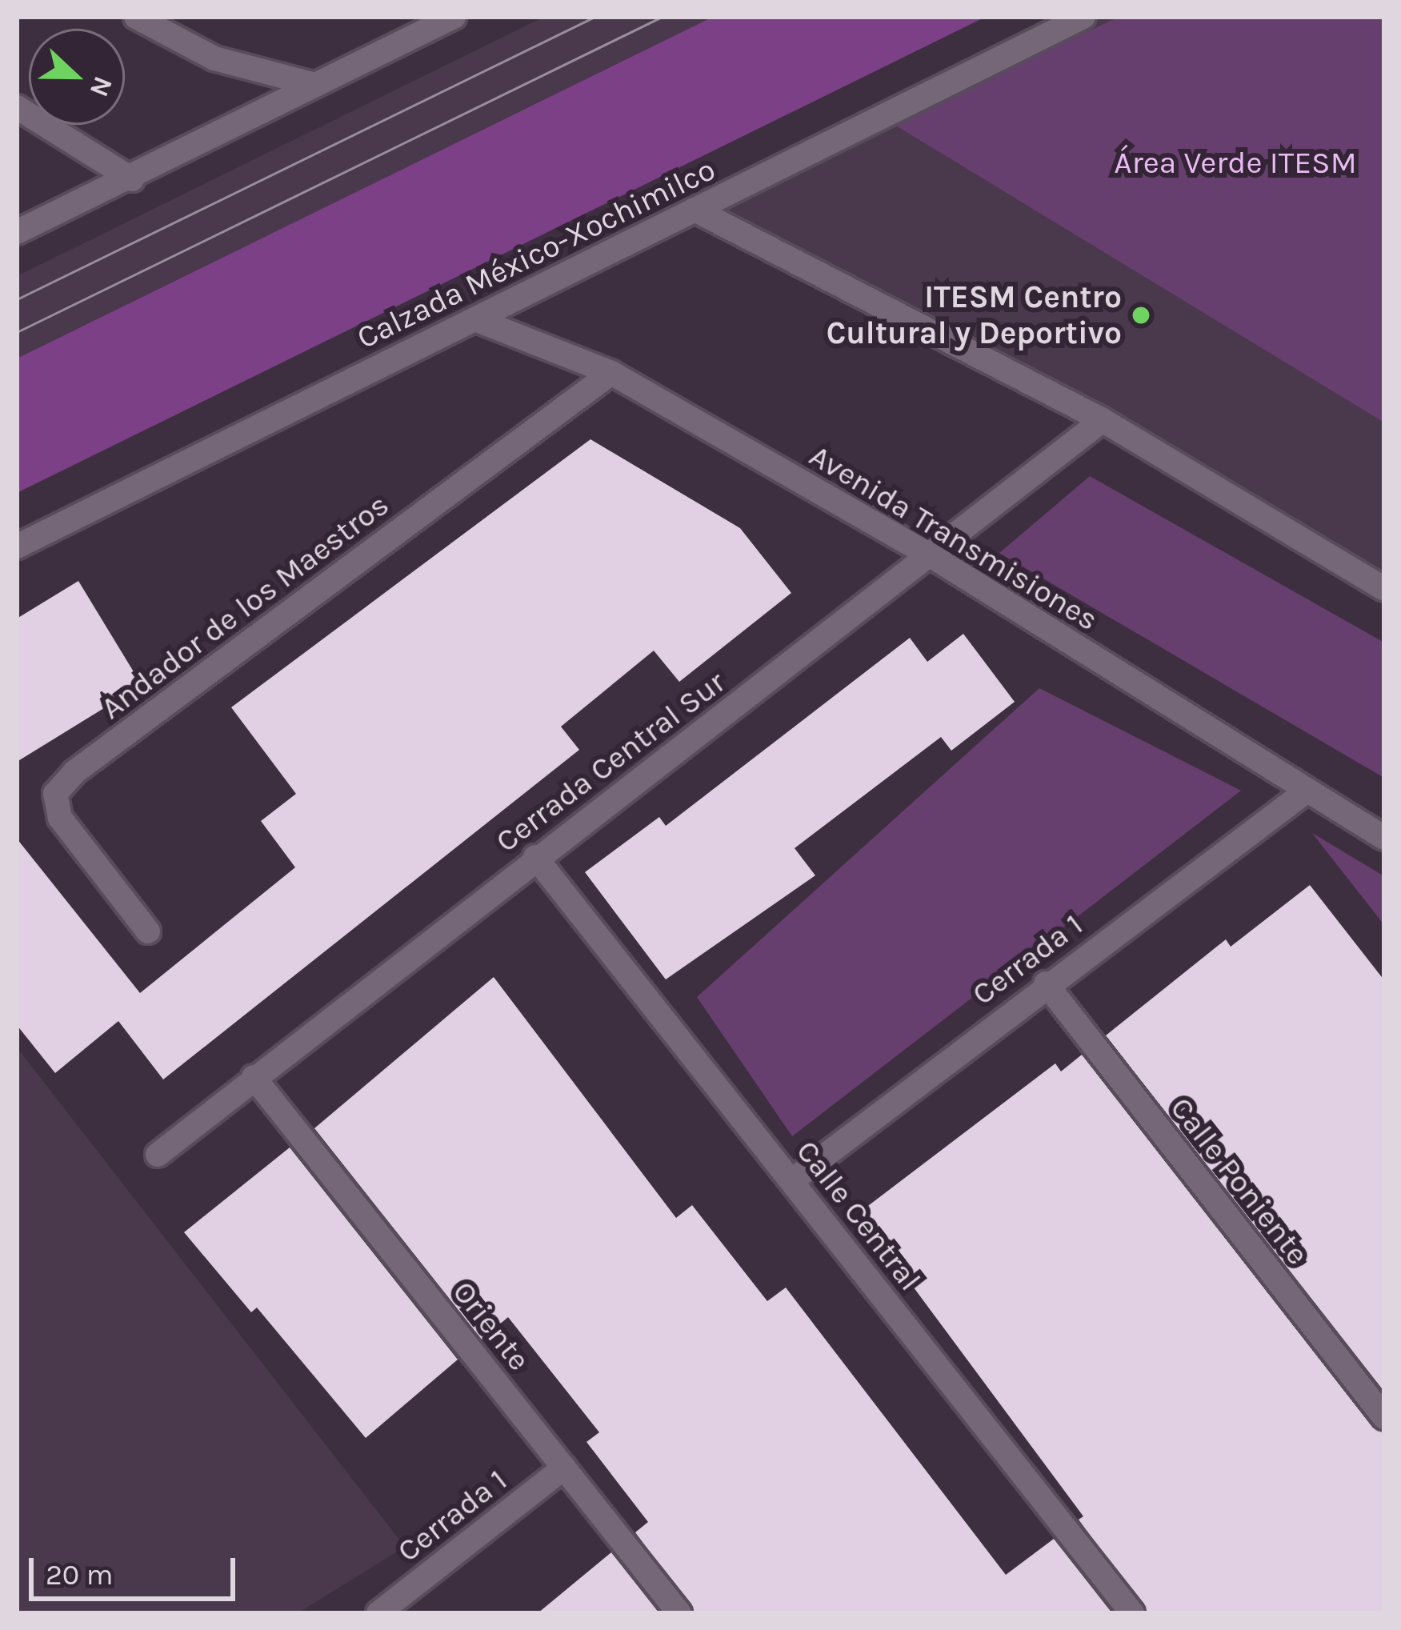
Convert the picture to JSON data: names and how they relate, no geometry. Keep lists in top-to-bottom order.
{
  "streets": {
    "street": [
      "Calzada México-Xochimilco",
      "Avenida Transmisiones",
      "Andador de los Maestros",
      "Cerrada Central Sur",
      "Cerrada 1",
      "Calle Poniente",
      "Calle Central",
      "Oriente"
    ]
  },
  "crossings": [
    ["Calzada México-Xochimilco", "Avenida Transmisiones"],
    ["Avenida Transmisiones", "Andador de los Maestros"],
    ["Avenida Transmisiones", "Cerrada Central Sur"],
    ["Avenida Transmisiones", "Cerrada 1"],
    ["Cerrada Central Sur", "Calle Central"],
    ["Cerrada Central Sur", "Oriente"],
    ["Cerrada 1", "Calle Poniente"],
    ["Cerrada 1", "Calle Central"],
    ["Cerrada 1", "Oriente"]
  ],
  "parks": ["Área Verde ITESM"],
  "places": ["ITESM Centro Cultural y Deportivo"],
  "scale_bar": "20 m",
  "north": "right"
}
